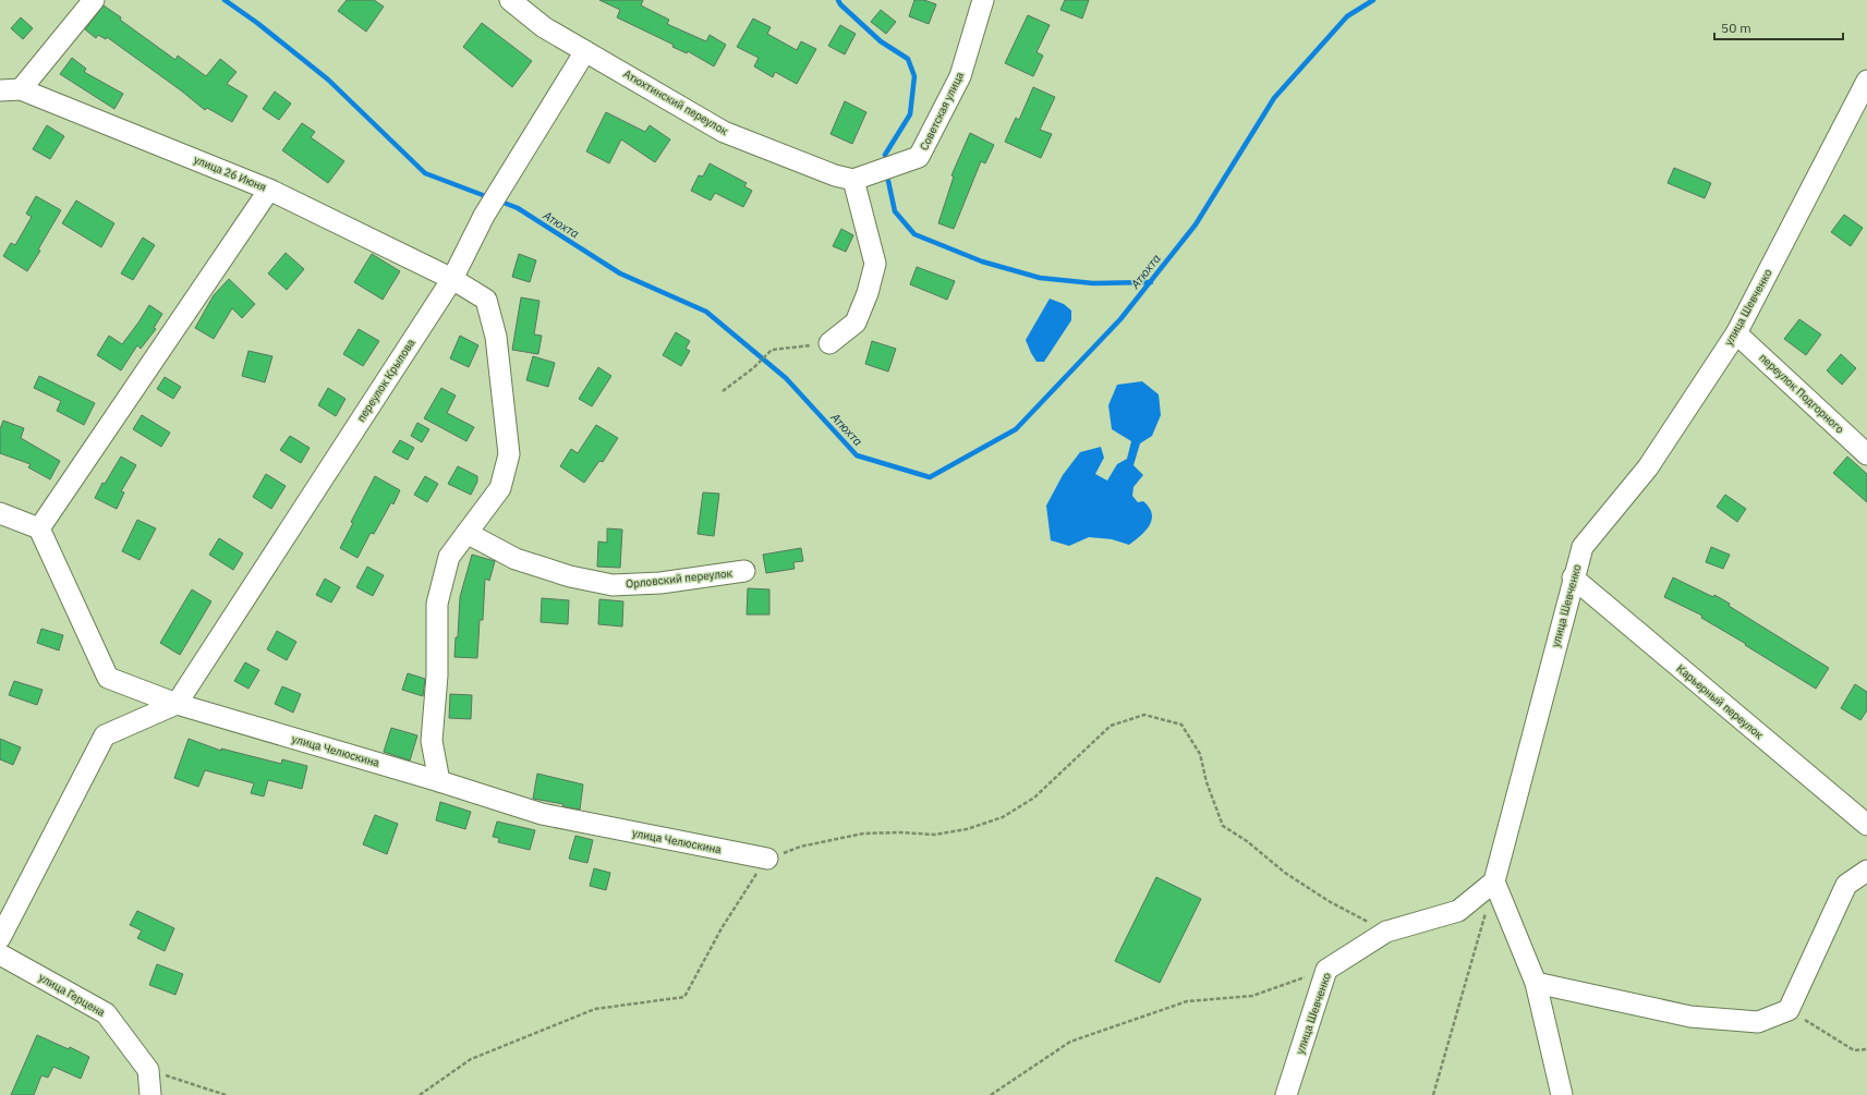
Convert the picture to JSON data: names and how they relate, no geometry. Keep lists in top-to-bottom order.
{
  "streets": {
    "street": [
      "Атюхтинский переулок",
      "Советская улица",
      "улица 26 Июня",
      "улица Шевченко",
      "переулок Крылова",
      "переулок Подгорного",
      "Орловский переулок",
      "Карьерный переулок",
      "улица Челюскина",
      "улица Герцена"
    ]
  },
  "crossings": [
    ["Атюхтинский переулок", "Советская улица"],
    ["Атюхтинский переулок", "переулок Крылова"],
    ["улица 26 Июня", "переулок Крылова"],
    ["улица Шевченко", "переулок Подгорного"],
    ["улица Шевченко", "Карьерный переулок"],
    ["переулок Крылова", "улица Челюскина"]
  ],
  "water": ["Атюхта"],
  "scale_bar": "50 m"
}
